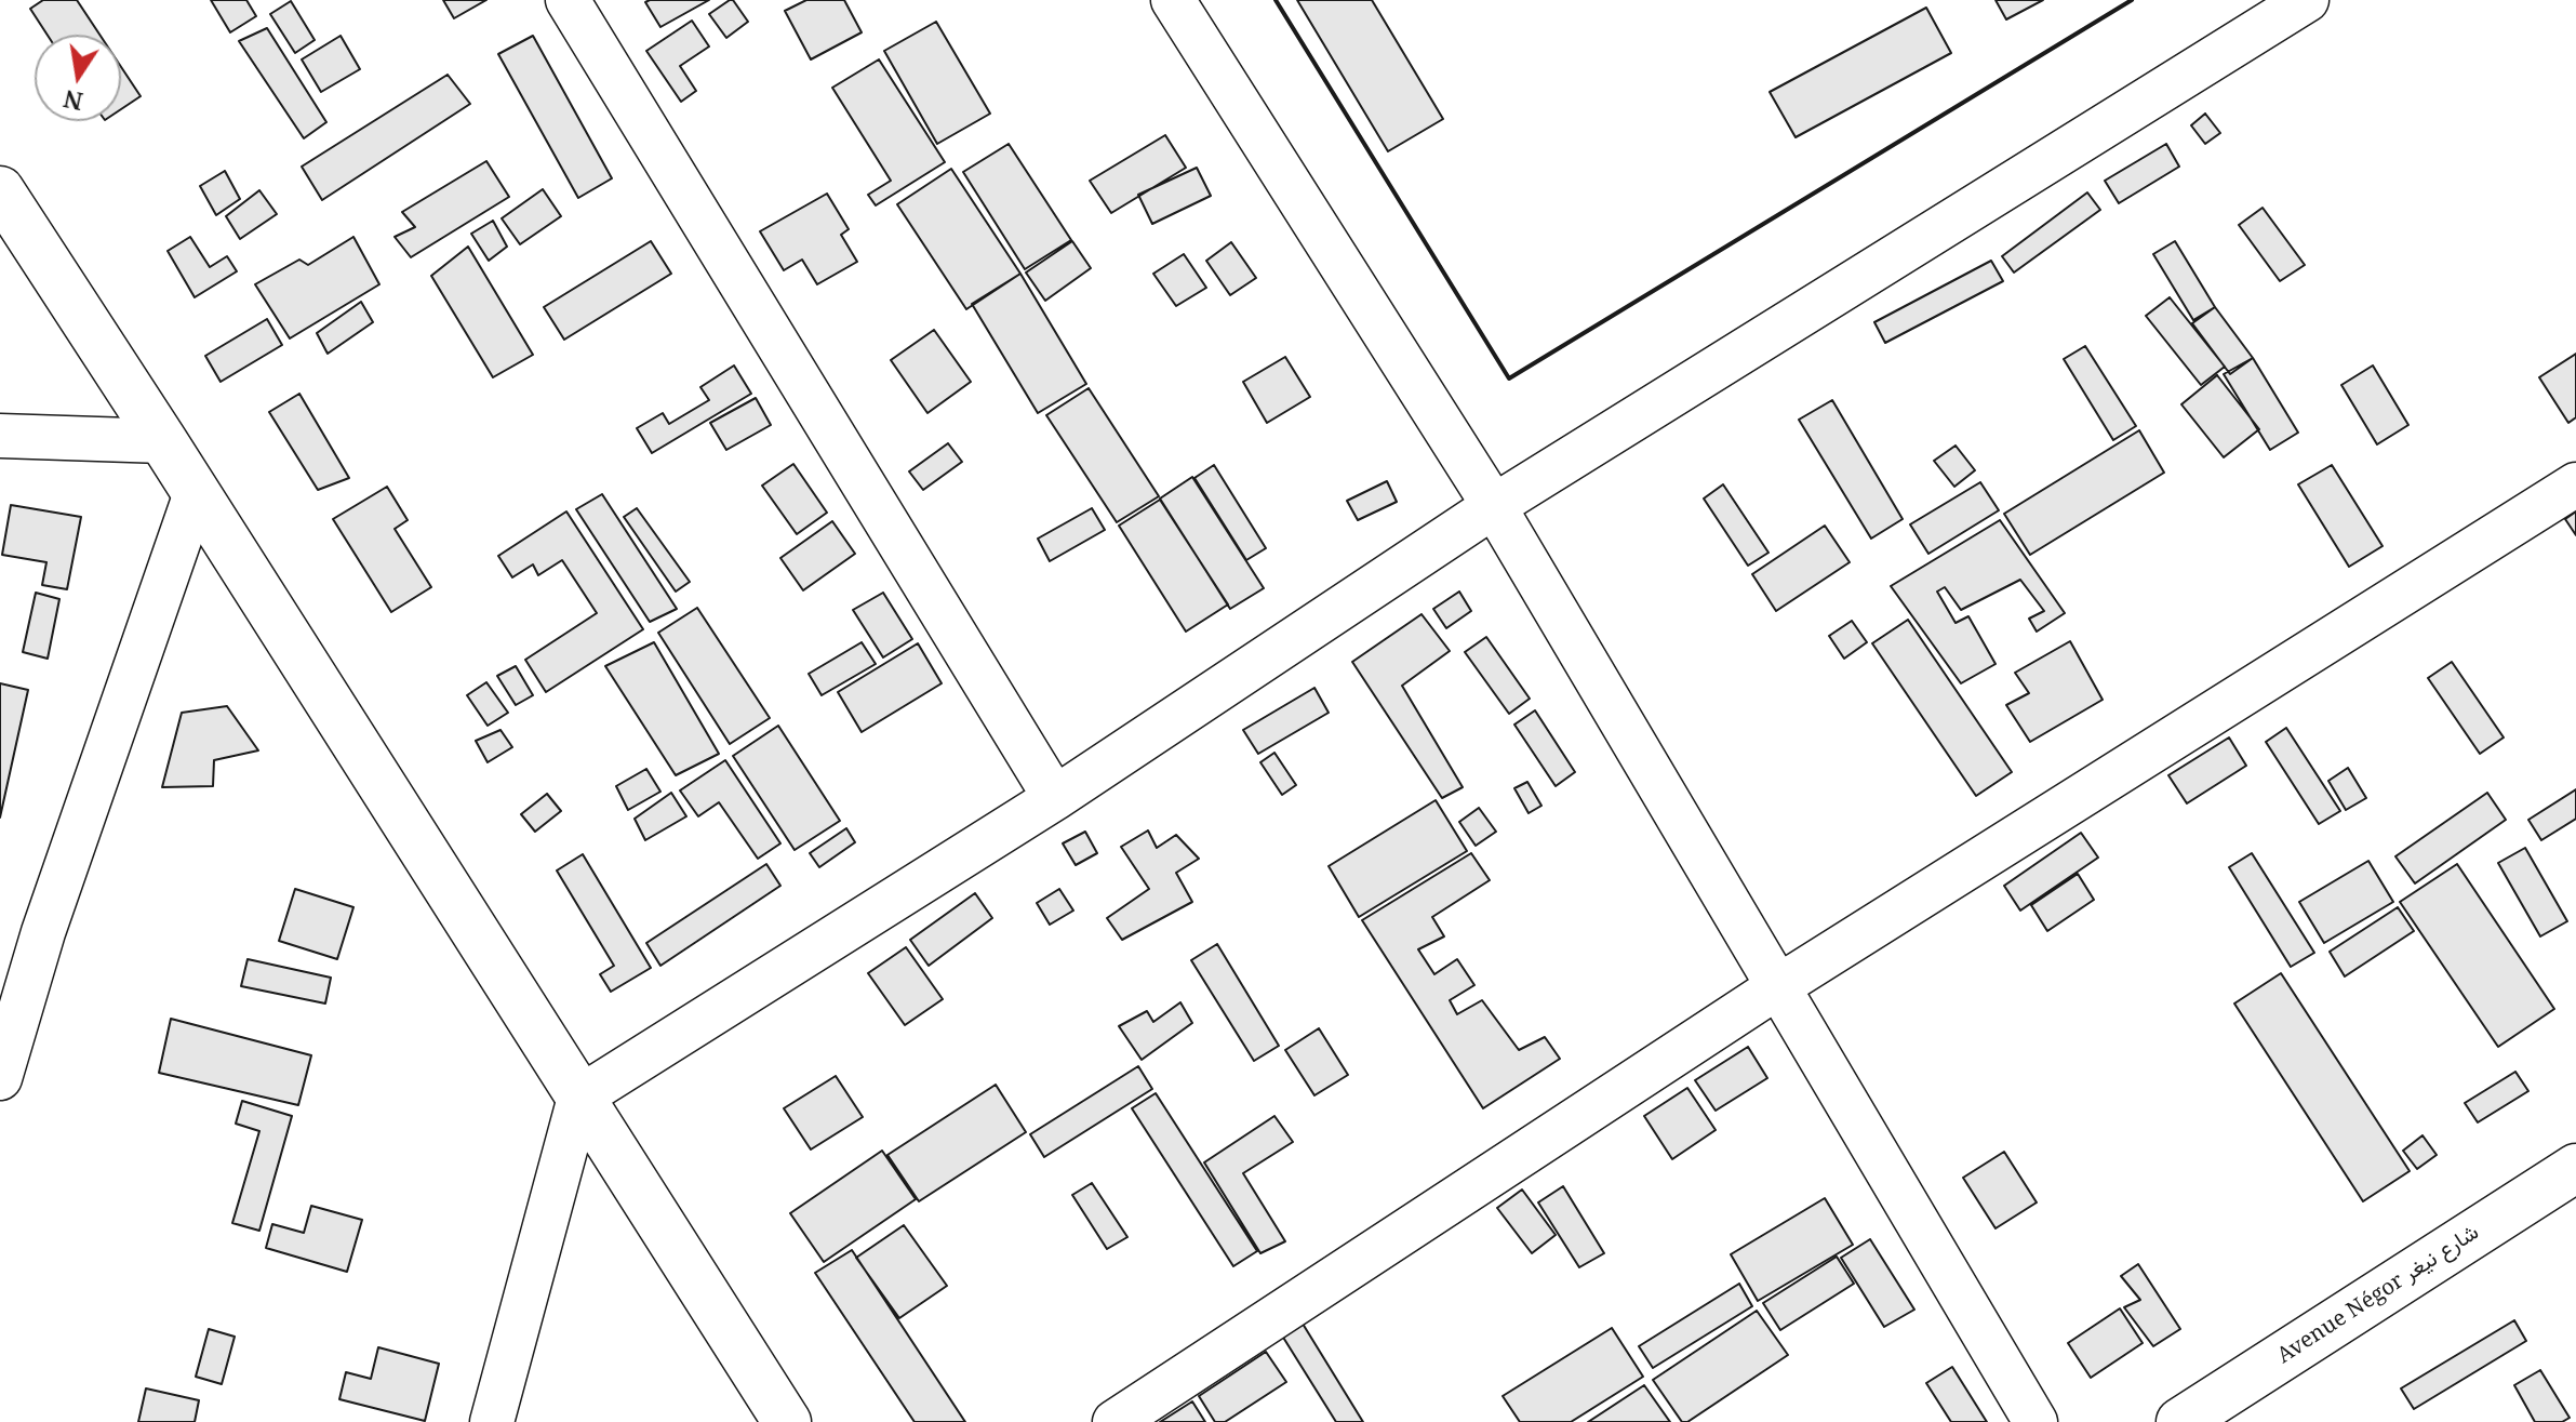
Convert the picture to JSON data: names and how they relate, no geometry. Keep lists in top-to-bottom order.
{
  "streets": {
    "street": ["Avenue Négor شارع نيغر"]
  },
  "north": "bottom"
}
